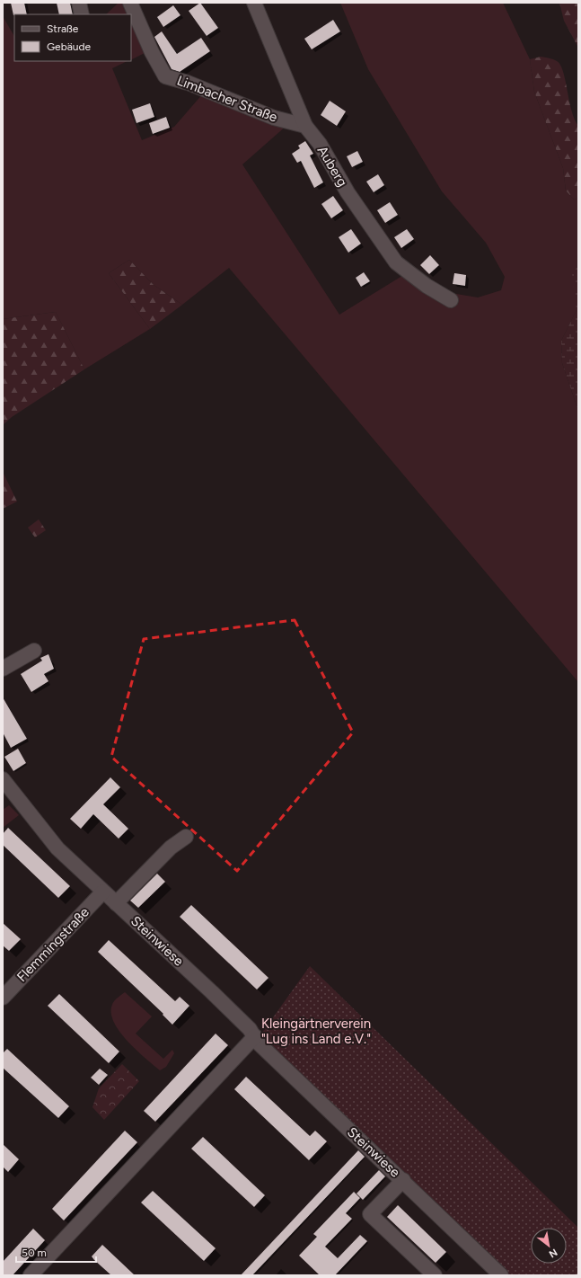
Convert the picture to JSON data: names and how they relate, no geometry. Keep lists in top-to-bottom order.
{
  "streets": {
    "street": [
      "Limbacher Straße",
      "Auberg",
      "Steinwiese",
      "Flemmingstraße"
    ]
  },
  "crossings": [
    ["Limbacher Straße", "Auberg"],
    ["Steinwiese", "Flemmingstraße"]
  ],
  "parks": ["Kleingärtnerverein \"Lug ins Land e.V.\""],
  "legend": ["Straße", "Gebäude"],
  "scale_bar": "50 m",
  "north": "bottom right"
}
